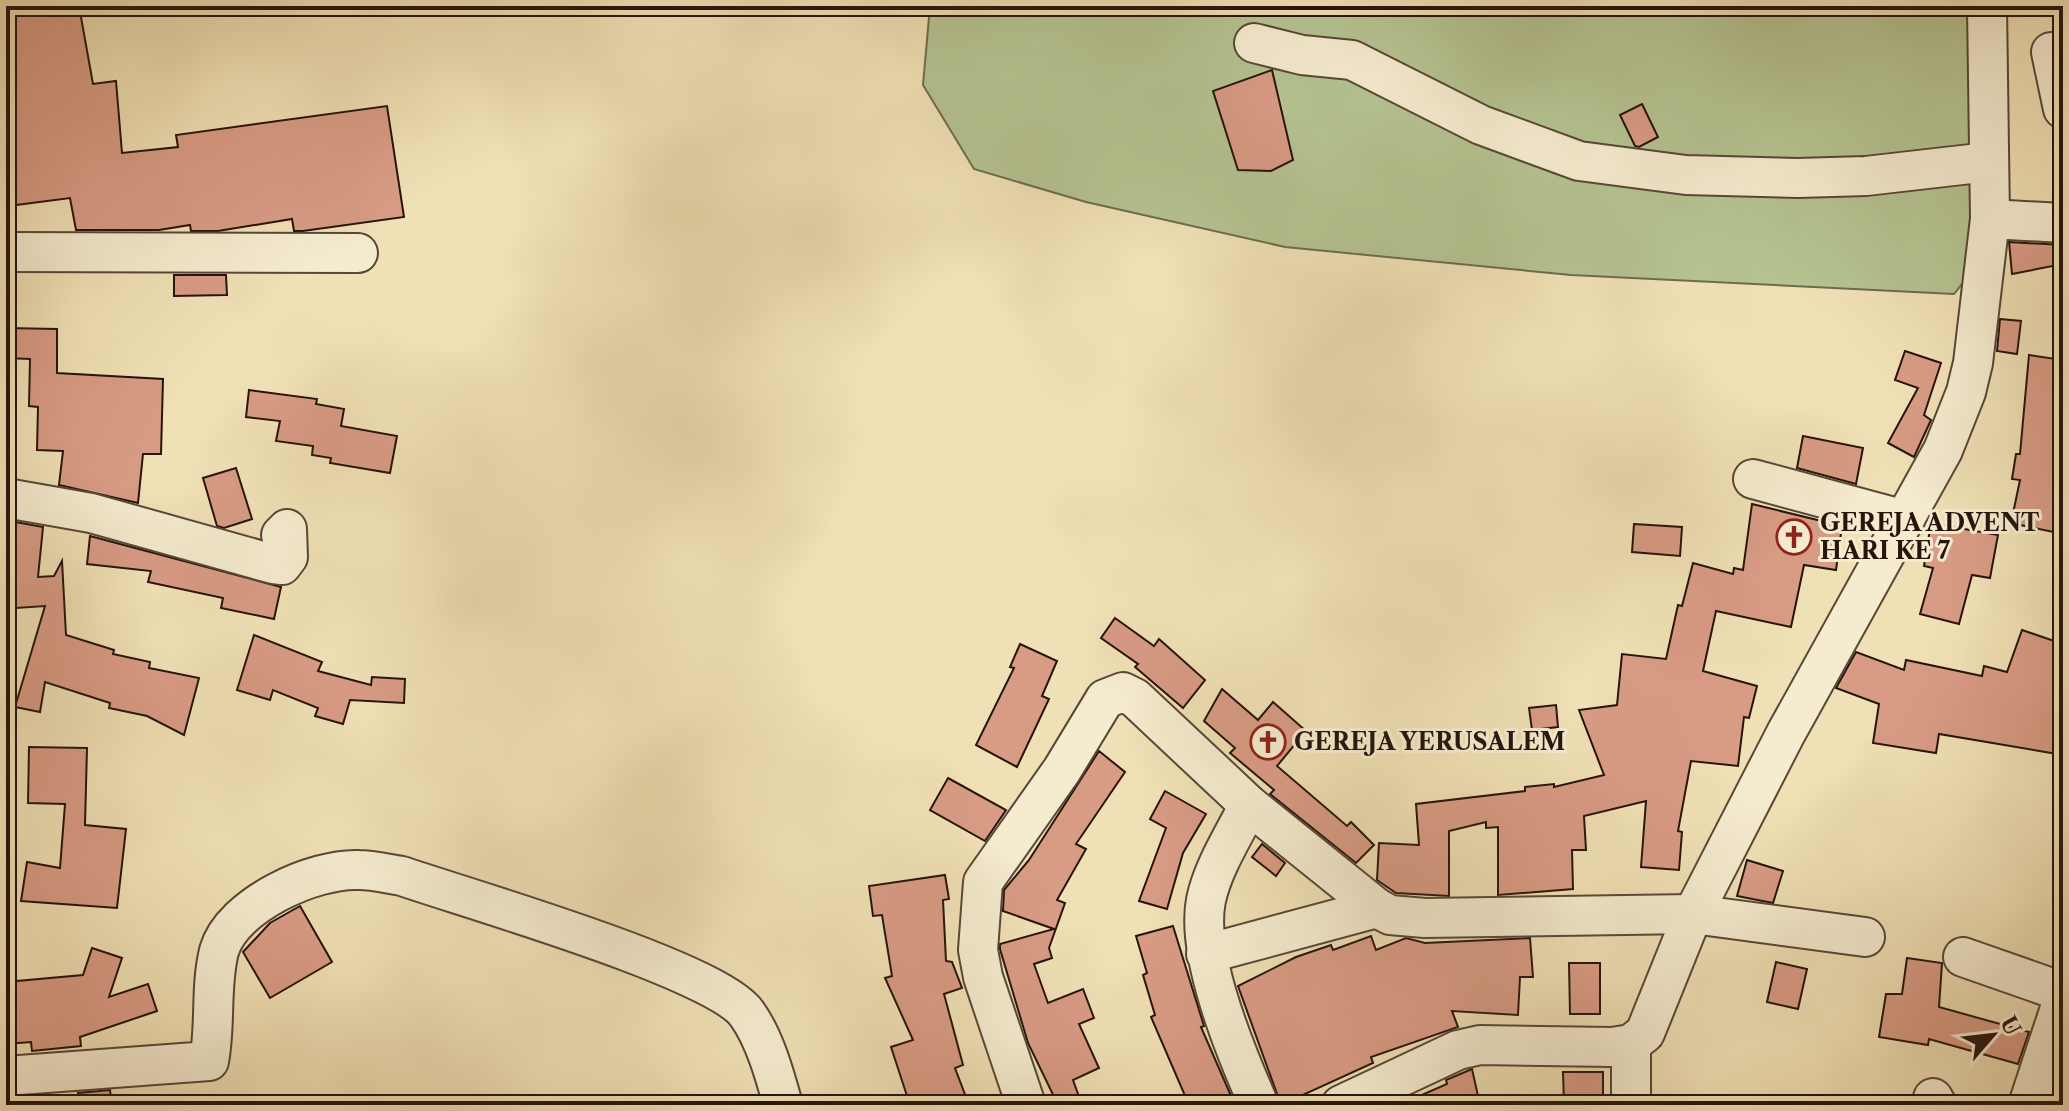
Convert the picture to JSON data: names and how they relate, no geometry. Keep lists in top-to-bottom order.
{
  "places": {
    "church": ["GEREJA ADVENT HARI KE 7", "GEREJA YERUSALEM"]
  },
  "north": "top right"
}
